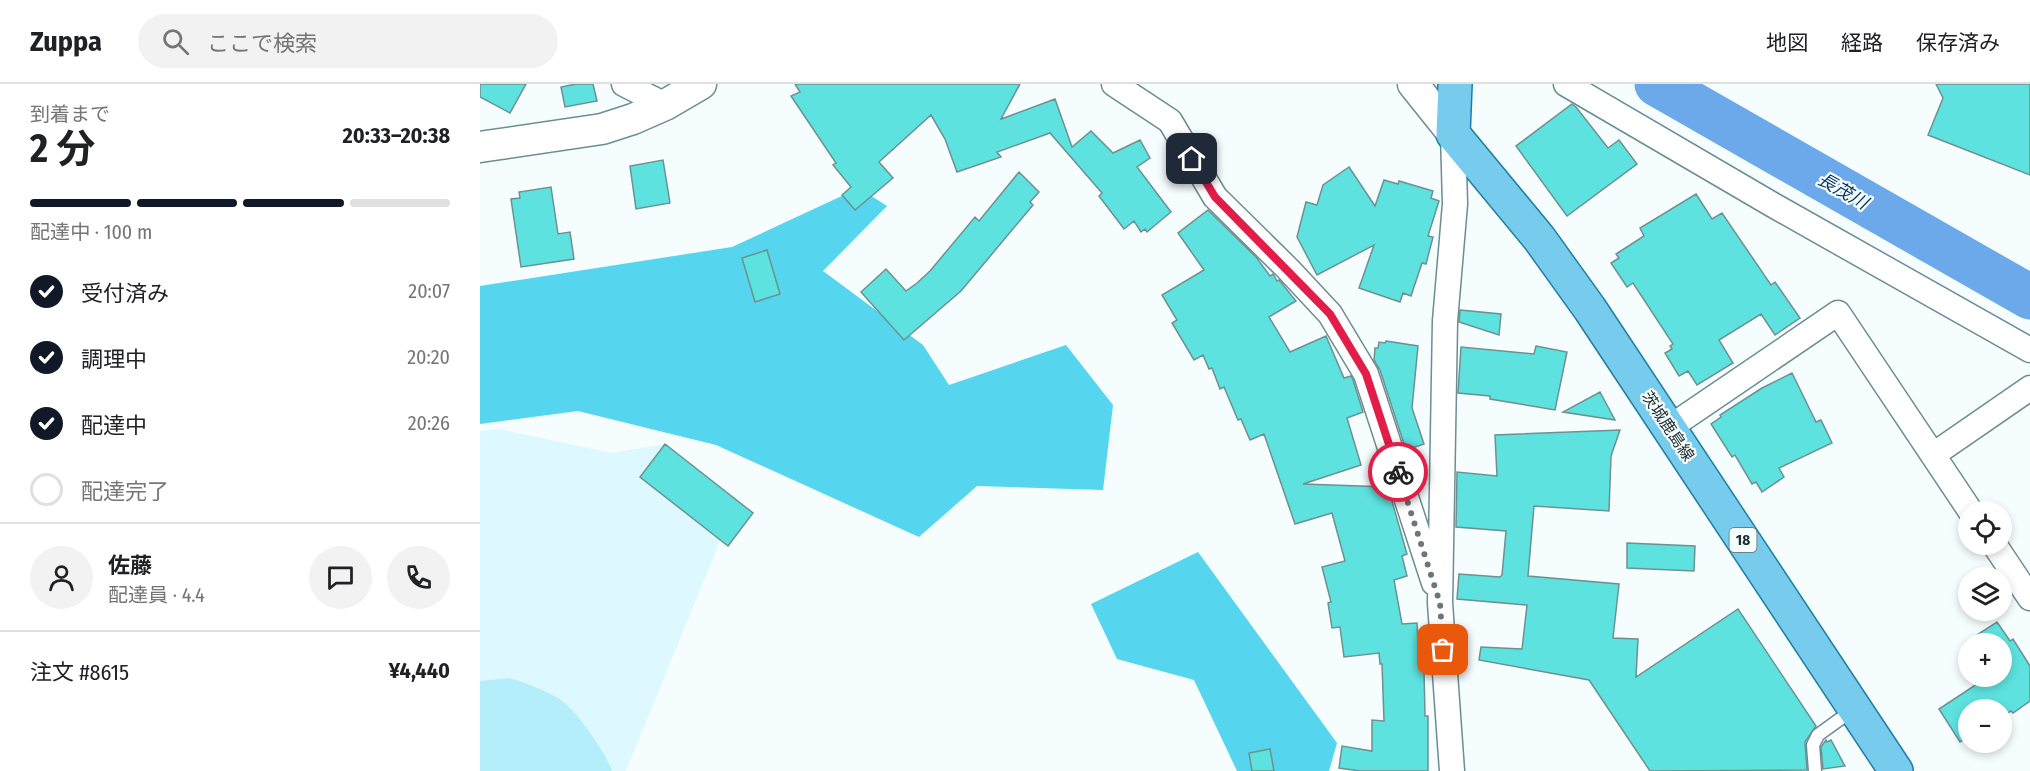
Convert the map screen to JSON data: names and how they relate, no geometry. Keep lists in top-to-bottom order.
{
  "streets": {
    "main road": ["茨城鹿島線", "18"]
  },
  "water": ["長茂川"],
  "page": {
    "header": "Zuppa",
    "search": "ここで検索",
    "nav": ["地図", "経路", "保存済み"],
    "heading": ["2 分", "到着まで", "20:33–20:38"],
    "panel": [
      "佐藤",
      "配達員 · 4.4",
      "注文 #8615",
      "¥4,440"
    ],
    "bar": "配達中 · 100 m",
    "list": [
      ["受付済み", "20:07"],
      ["調理中", "20:20"],
      ["配達中", "20:26"],
      "配達完了"
    ],
    "map_buttons": ["+", "−"]
  }
}
